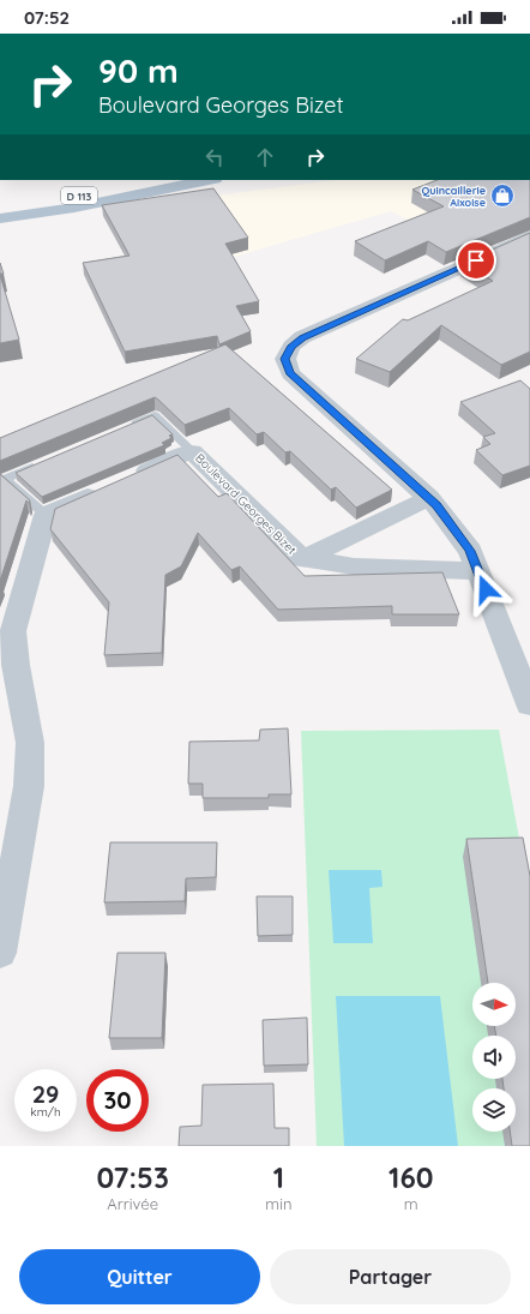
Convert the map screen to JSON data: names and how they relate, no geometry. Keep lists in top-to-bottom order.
{
  "streets": {
    "main road": ["D 113"],
    "street": ["Boulevard Georges Bizet"]
  },
  "places": {
    "shop": ["Quincaillerie Aixoise"]
  },
  "north": "right",
  "page": {
    "status": "07:52",
    "turn": ["90 m", "Boulevard Georges Bizet"],
    "speed": "29 km/h",
    "limit": "30",
    "eta": [
      "07:53",
      "Arrivée",
      "1",
      "min",
      "160",
      "m"
    ],
    "buttons": ["Quitter", "Partager"]
  }
}
